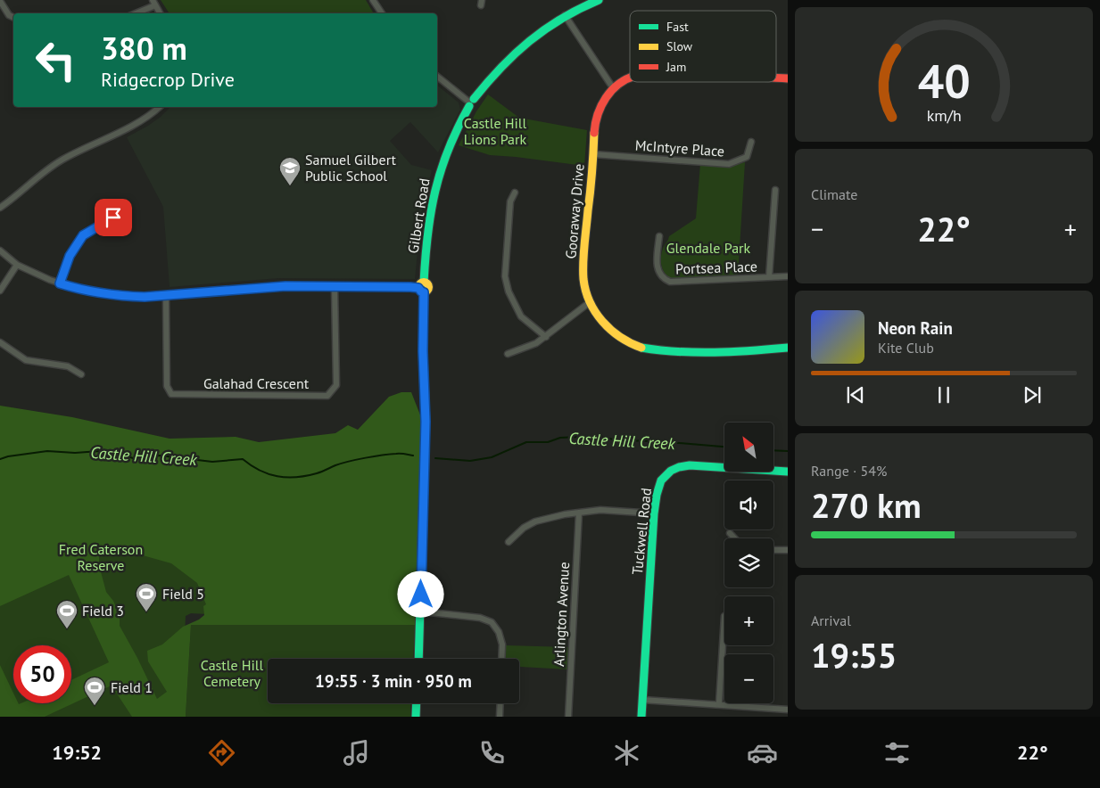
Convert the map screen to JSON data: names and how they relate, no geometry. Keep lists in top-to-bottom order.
{
  "streets": {
    "street": [
      "McIntyre Place",
      "Gooraway Drive",
      "Gilbert Road",
      "Portsea Place",
      "Galahad Crescent",
      "Tuckwell Road",
      "Arlington Avenue"
    ]
  },
  "crossings": [
    ["McIntyre Place", "Gooraway Drive"]
  ],
  "water": ["Castle Hill Creek"],
  "parks": [
    "Castle Hill Lions Park",
    "Glendale Park",
    "Fred Caterson Reserve",
    "Castle Hill Cemetery"
  ],
  "places": {
    "school or university": ["Samuel Gilbert Public School"],
    "sports": ["Field 5", "Field 3", "Field 1"]
  },
  "legend": ["Fast", "Slow", "Jam"],
  "north": "top left",
  "page": {
    "turn": ["380 m", "Ridgecrop Drive"],
    "tile": [
      "Climate",
      ["Range · 54%", "270 km"],
      ["Arrival", "19:55"]
    ],
    "heat": ["−", "22°", "+"],
    "song": ["Neon Rain", "Kite Club"],
    "map_buttons": ["+", "−"],
    "limit": "50",
    "trip": "19:55 · 3 min · 950 m",
    "tabs": ["19:52", "22°"],
    "gauge": ["40", "km/h"]
  }
}
